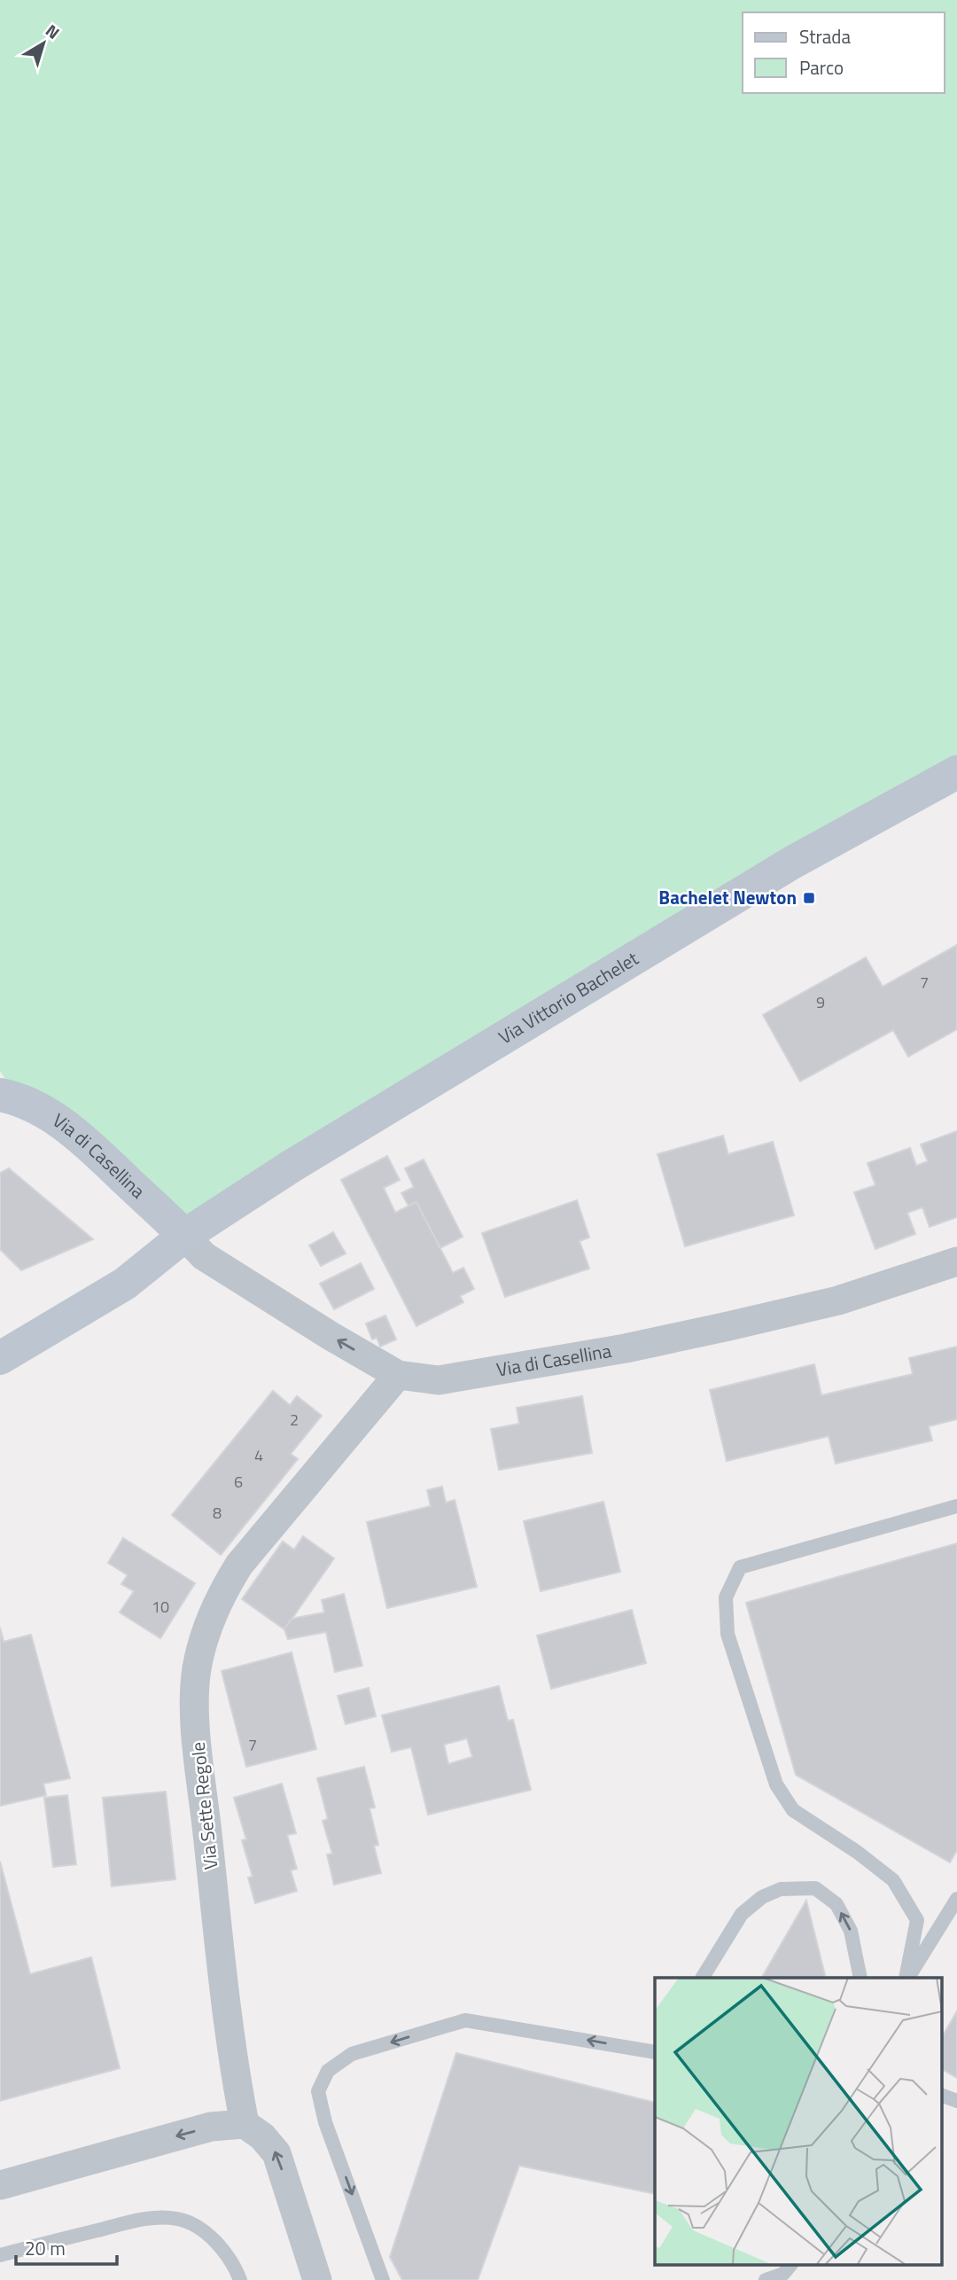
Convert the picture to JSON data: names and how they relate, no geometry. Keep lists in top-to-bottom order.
{
  "streets": {
    "street": ["Via Vittorio Bachelet", "Via di Casellina", "Via Sette Regole"]
  },
  "crossings": [
    ["Via Vittorio Bachelet", "Via di Casellina"],
    ["Via di Casellina", "Via Sette Regole"]
  ],
  "places": {
    "transit": ["Bachelet Newton"]
  },
  "house_numbers": [
    "7",
    "9",
    "2",
    "4",
    "6",
    "8",
    "10",
    "7"
  ],
  "legend": ["Strada", "Parco"],
  "scale_bar": "20 m",
  "north": "top right"
}
